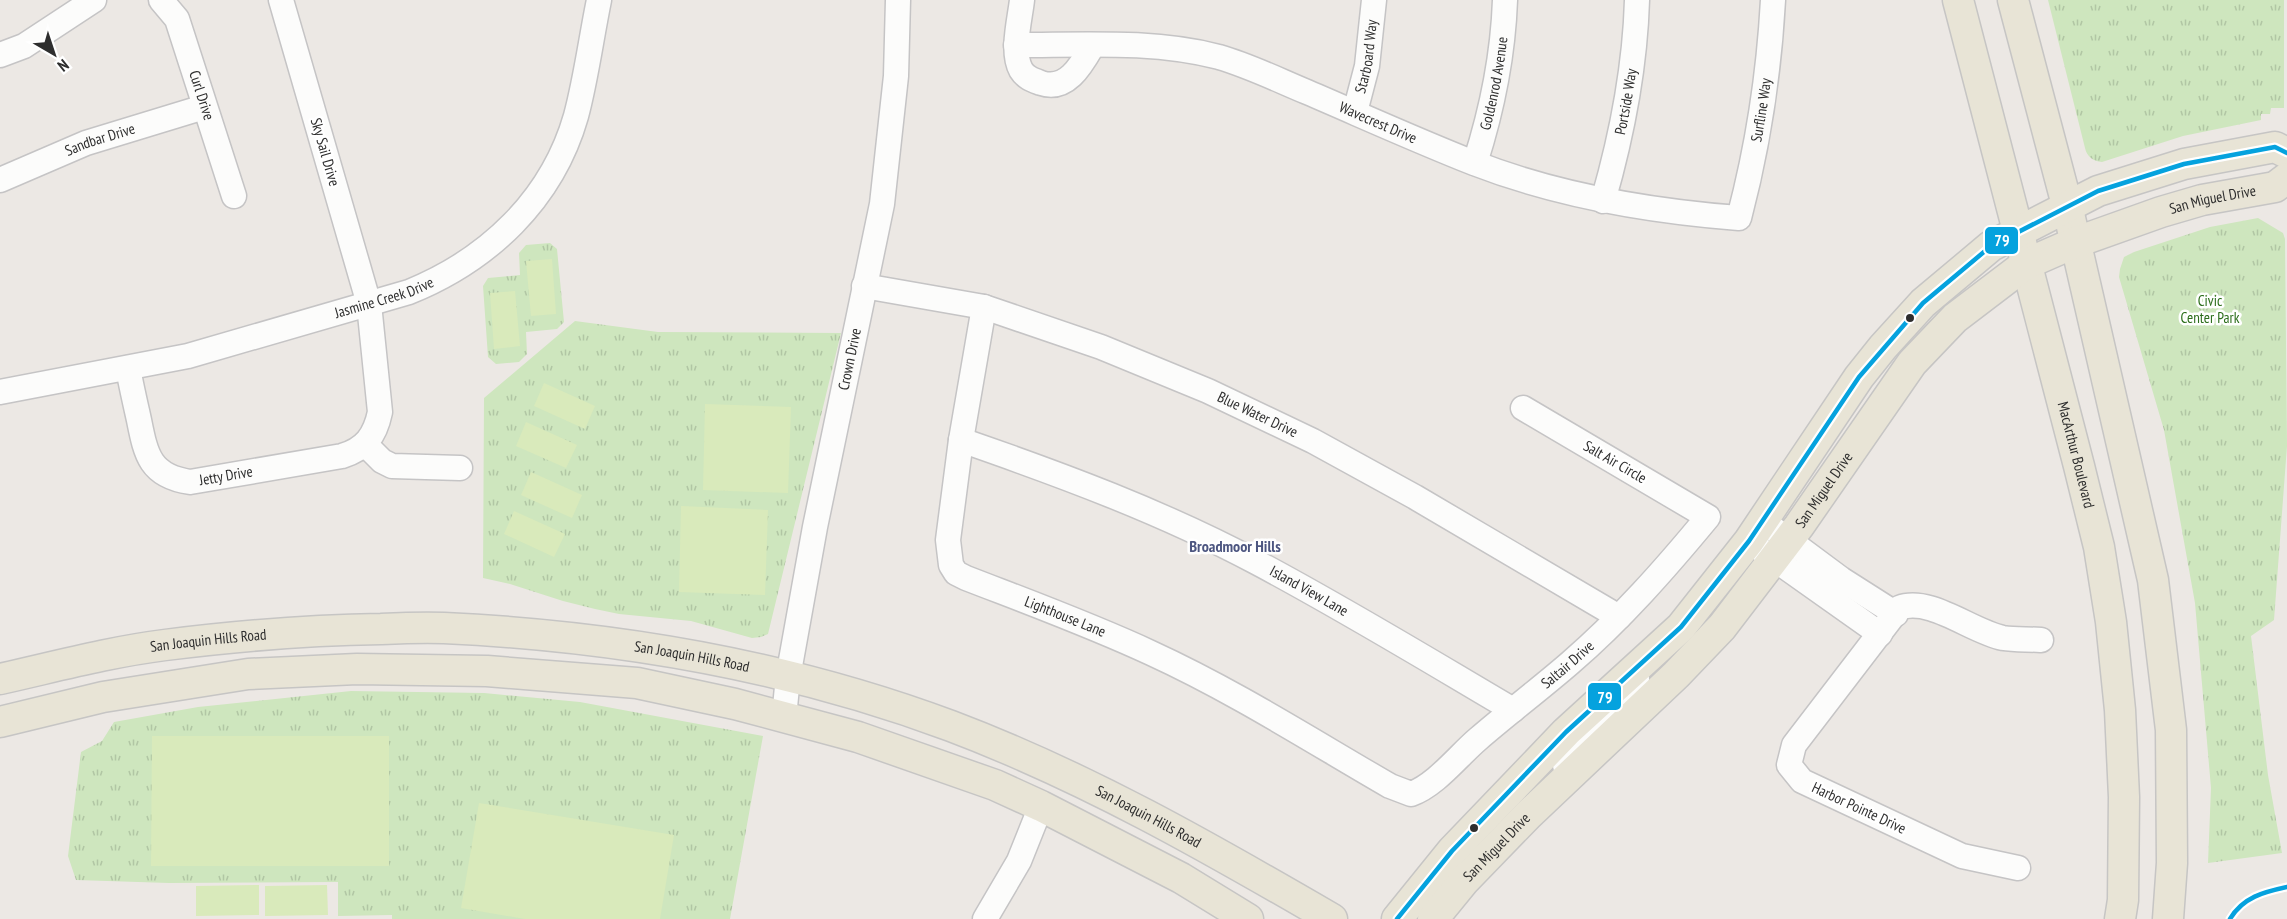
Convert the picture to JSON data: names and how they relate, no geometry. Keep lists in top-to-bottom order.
{
  "streets": {
    "main road": ["San Miguel Drive", "MacArthur Boulevard", "San Joaquin Hills Road"],
    "street": [
      "Starboard Way",
      "Goldenrod Avenue",
      "Curl Drive",
      "Portside Way",
      "Surfline Way",
      "Wavecrest Drive",
      "Sandbar Drive",
      "Sky Sail Drive",
      "Jasmine Creek Drive",
      "Crown Drive",
      "Blue Water Drive",
      "Salt Air Circle",
      "Jetty Drive",
      "Island View Lane",
      "Lighthouse Lane",
      "Saltair Drive",
      "Harbor Pointe Drive"
    ]
  },
  "crossings": [
    ["Starboard Way", "Wavecrest Drive"],
    ["Goldenrod Avenue", "Wavecrest Drive"],
    ["Curl Drive", "Sandbar Drive"],
    ["Portside Way", "Wavecrest Drive"],
    ["Surfline Way", "Wavecrest Drive"],
    ["Sky Sail Drive", "Jasmine Creek Drive"],
    ["San Miguel Drive", "MacArthur Boulevard"],
    ["Jasmine Creek Drive", "Jetty Drive"],
    ["Crown Drive", "Blue Water Drive"],
    ["Crown Drive", "San Joaquin Hills Road"],
    ["Blue Water Drive", "Lighthouse Lane"],
    ["Blue Water Drive", "Saltair Drive"],
    ["Salt Air Circle", "Saltair Drive"],
    ["Island View Lane", "Lighthouse Lane"],
    ["Island View Lane", "Saltair Drive"],
    ["Lighthouse Lane", "Saltair Drive"]
  ],
  "districts": ["Broadmoor Hills"],
  "parks": ["Civic Center Park"],
  "lines": ["transit line 79"],
  "north": "bottom right"
}
